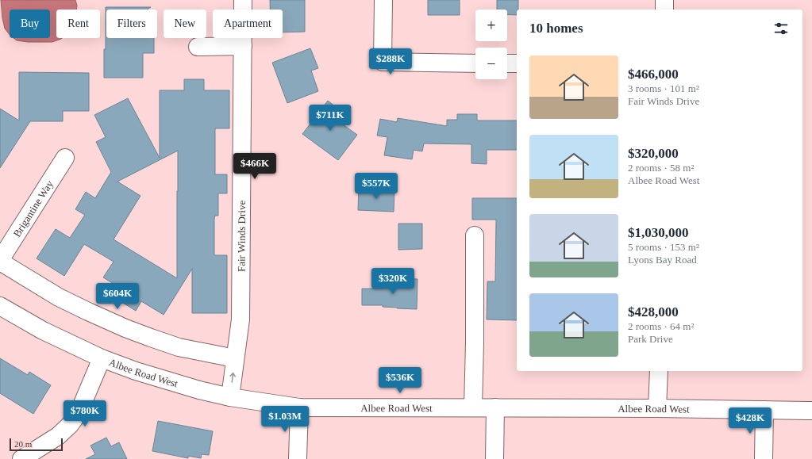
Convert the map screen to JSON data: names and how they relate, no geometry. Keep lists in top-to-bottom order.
{
  "streets": {
    "street": ["Brigantine Way", "Fair Winds Drive", "Albee Road West"]
  },
  "crossings": [
    ["Fair Winds Drive", "Albee Road West"]
  ],
  "scale_bar": "20 m",
  "page": {
    "map_buttons": ["+", "−"],
    "chip": [
      "Buy",
      "Rent",
      "Filters",
      "New",
      "Apartment"
    ],
    "heading": "10 homes",
    "list": [
      {
        "name": "$466,000",
        "note": "3 rooms · 101 m² · Fair Winds Drive"
      },
      {
        "name": "$320,000",
        "note": "2 rooms · 58 m² · Albee Road West"
      },
      {
        "name": "$1,030,000",
        "note": "5 rooms · 153 m² · Lyons Bay Road"
      },
      {
        "name": "$428,000",
        "note": "2 rooms · 64 m² · Park Drive"
      }
    ],
    "price": [
      "$288K",
      "$711K",
      "$466K",
      "$557K",
      "$320K",
      "$604K",
      "$536K",
      "$780K",
      "$1.03M",
      "$428K"
    ],
    "scale": "20 m"
  }
}
